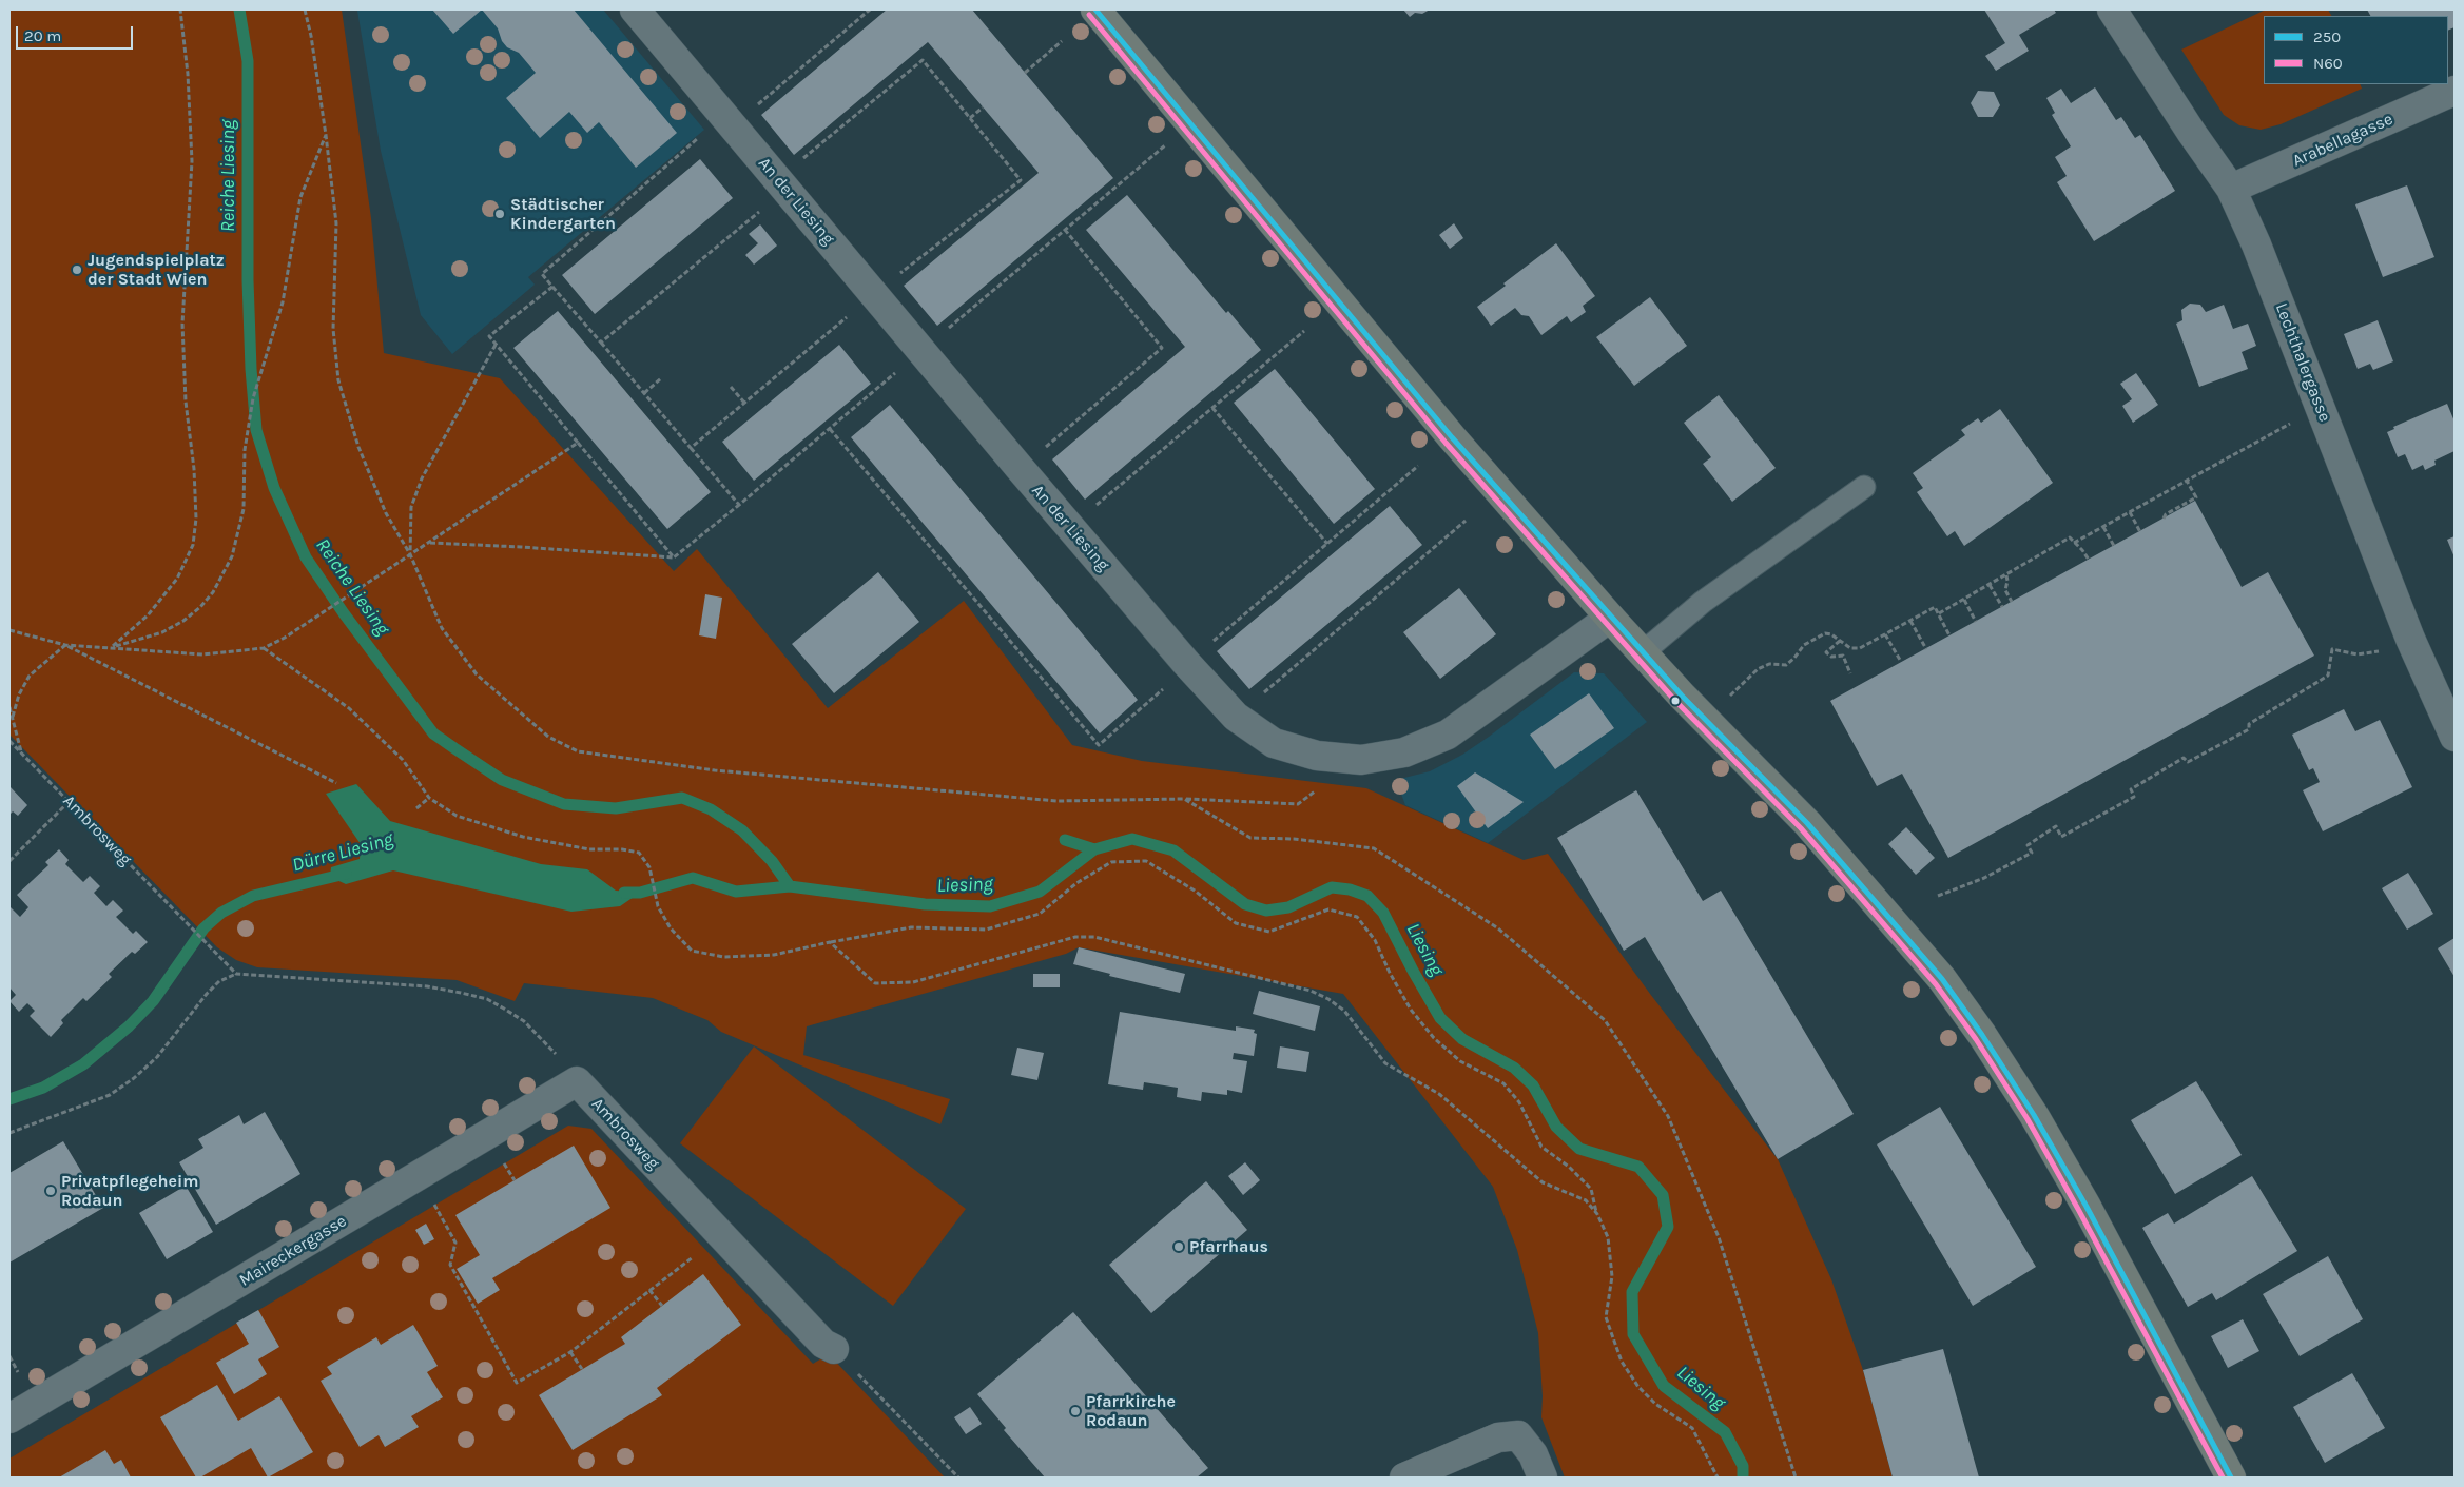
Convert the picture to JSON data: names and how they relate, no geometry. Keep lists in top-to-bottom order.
{
  "streets": {
    "street": [
      "Arabellagasse",
      "An der Liesing",
      "Lechthalergasse",
      "Ambrosweg",
      "Maireckergasse"
    ]
  },
  "crossings": [
    ["Arabellagasse", "Lechthalergasse"],
    ["Ambrosweg", "Maireckergasse"]
  ],
  "water": ["Reiche Liesing", "Dürre Liesing", "Liesing"],
  "places": [
    "Städtischer Kindergarten",
    "Jugendspielplatz der Stadt Wien",
    "Privatpflegeheim Rodaun",
    "Pfarrhaus",
    "Pfarrkirche Rodaun"
  ],
  "lines": ["transit line 250", "transit line N60"],
  "legend": ["250", "N60"],
  "scale_bar": "20 m"
}
